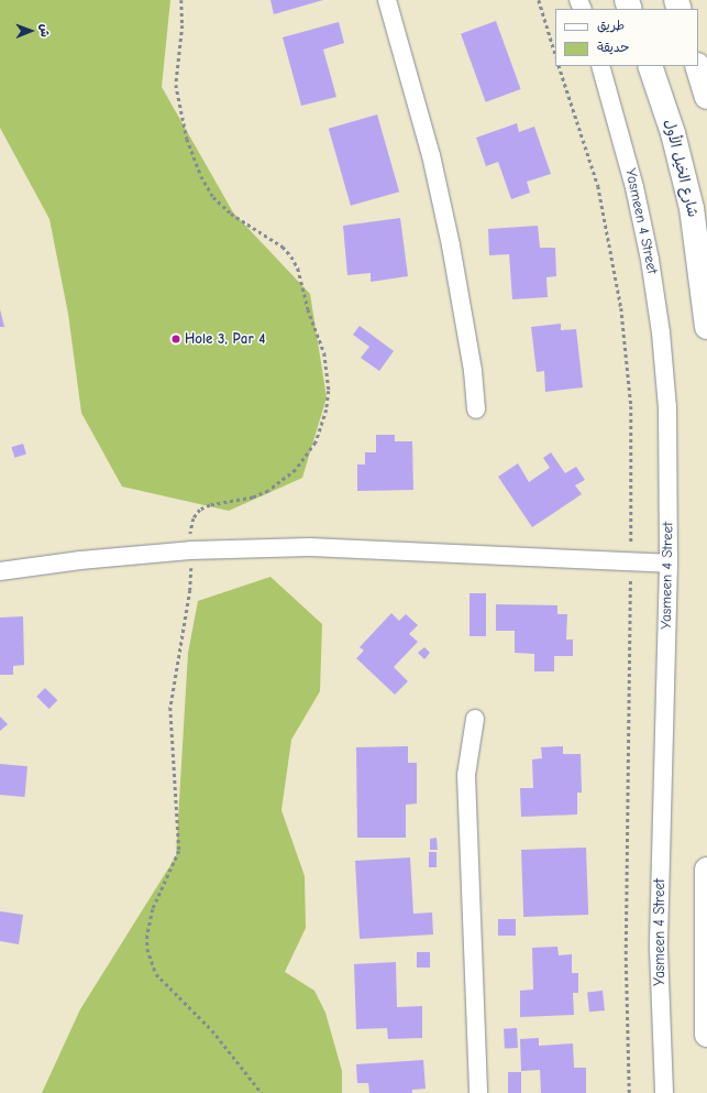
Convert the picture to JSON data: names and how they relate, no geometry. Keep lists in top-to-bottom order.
{
  "streets": {
    "main road": ["شارع الخيل الأول"],
    "street": ["Yasmeen 4 Street"]
  },
  "places": ["Hole 3, Par 4"],
  "legend": ["طريق", "حديقة"],
  "north": "right"
}
